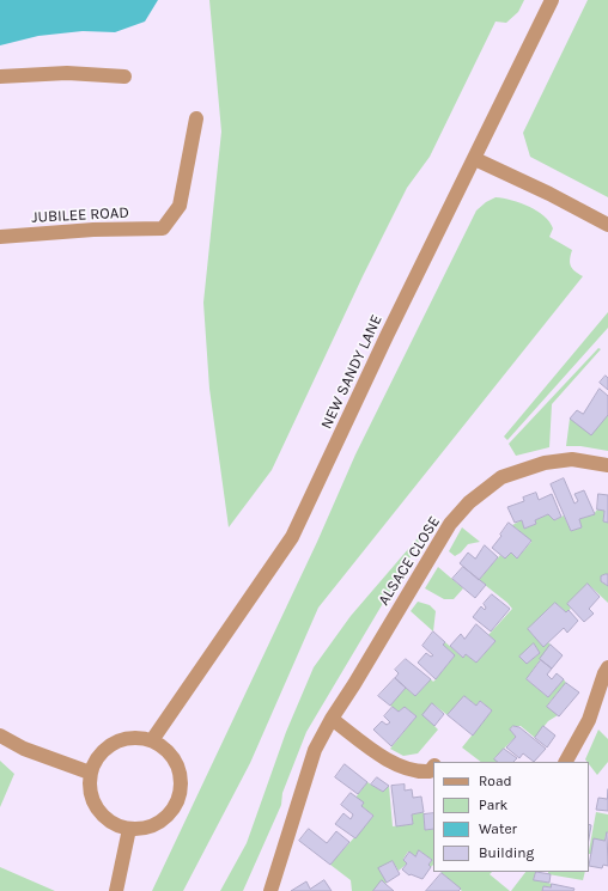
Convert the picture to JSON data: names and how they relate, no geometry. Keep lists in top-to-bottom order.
{
  "streets": {
    "street": ["JUBILEE ROAD", "NEW SANDY LANE", "ALSACE CLOSE"]
  },
  "legend": [
    "Road",
    "Park",
    "Water",
    "Building"
  ]
}
